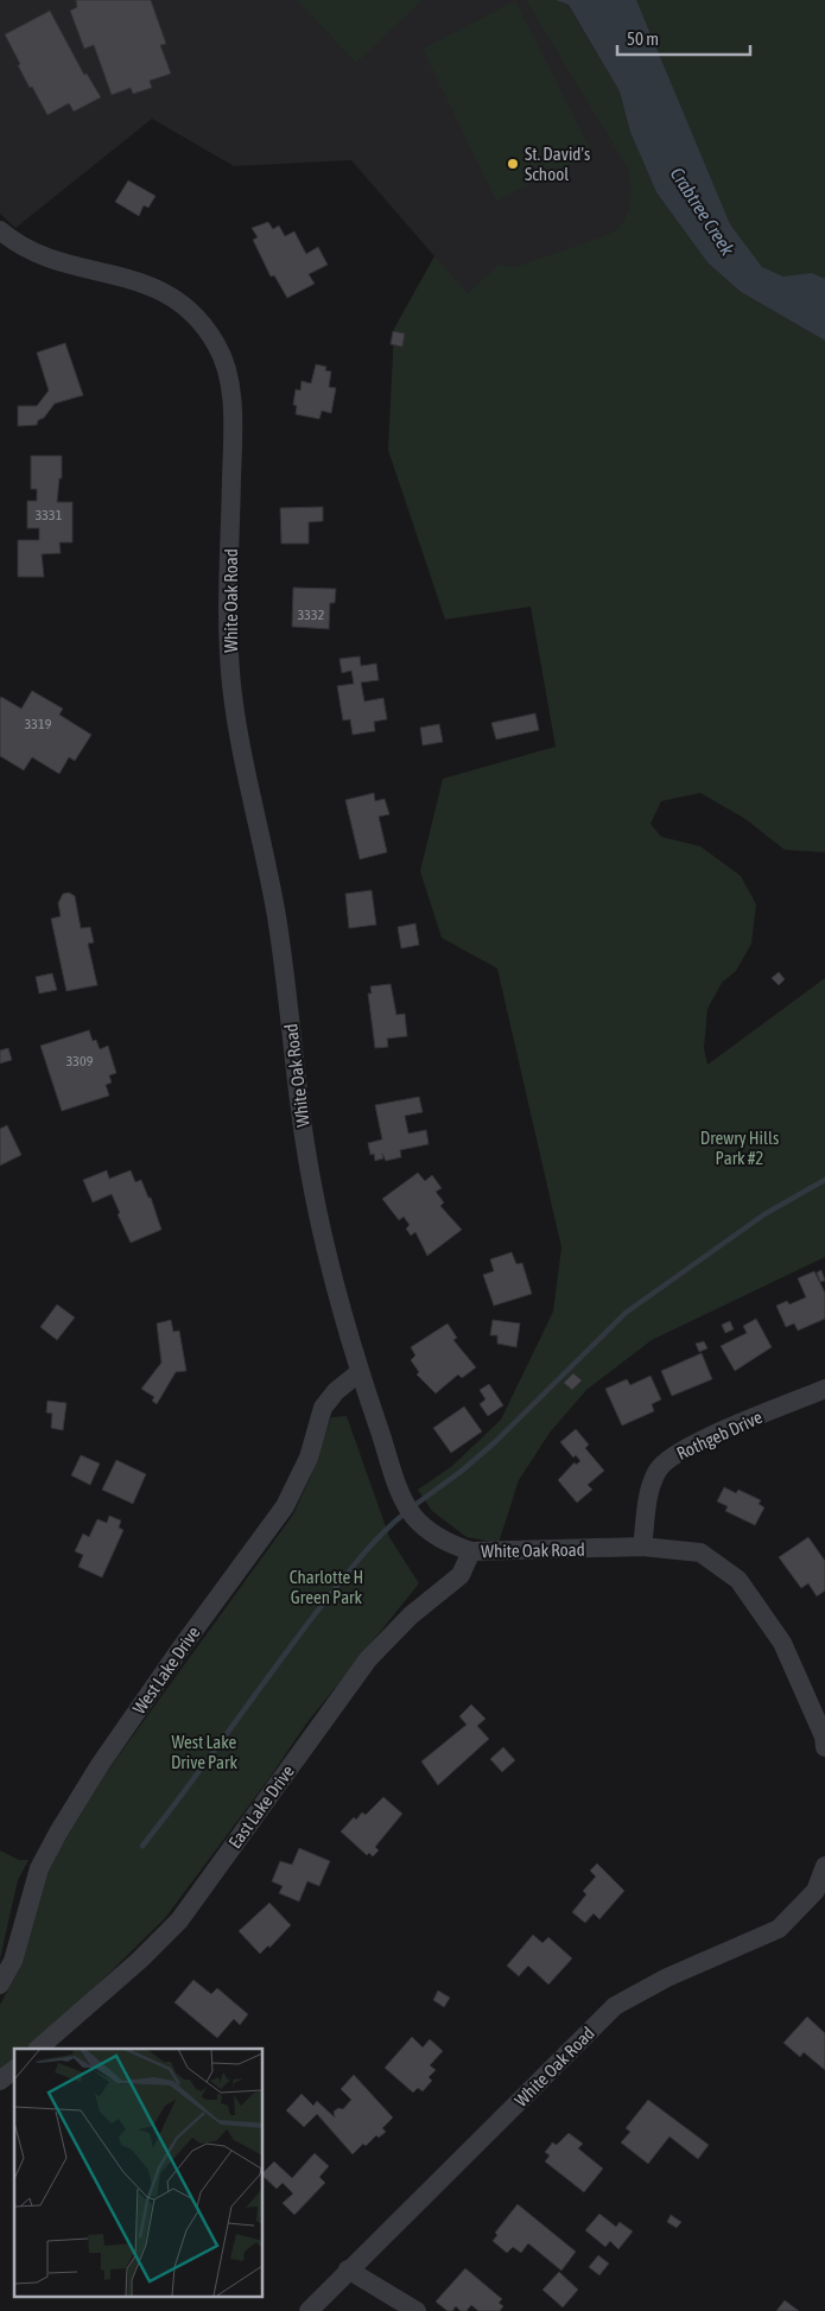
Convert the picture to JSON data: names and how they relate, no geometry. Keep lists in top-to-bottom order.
{
  "streets": {
    "street": [
      "White Oak Road",
      "Rothgeb Drive",
      "West Lake Drive",
      "East Lake Drive"
    ]
  },
  "crossings": [
    ["White Oak Road", "Rothgeb Drive"],
    ["White Oak Road", "West Lake Drive"],
    ["White Oak Road", "East Lake Drive"]
  ],
  "water": ["Crabtree Creek"],
  "parks": ["Drewry Hills Park #2", "Charlotte H Green Park", "West Lake Drive Park"],
  "places": ["St. David's School"],
  "house_numbers": [
    "3331",
    "3332",
    "3319",
    "3309"
  ],
  "scale_bar": "50 m"
}
